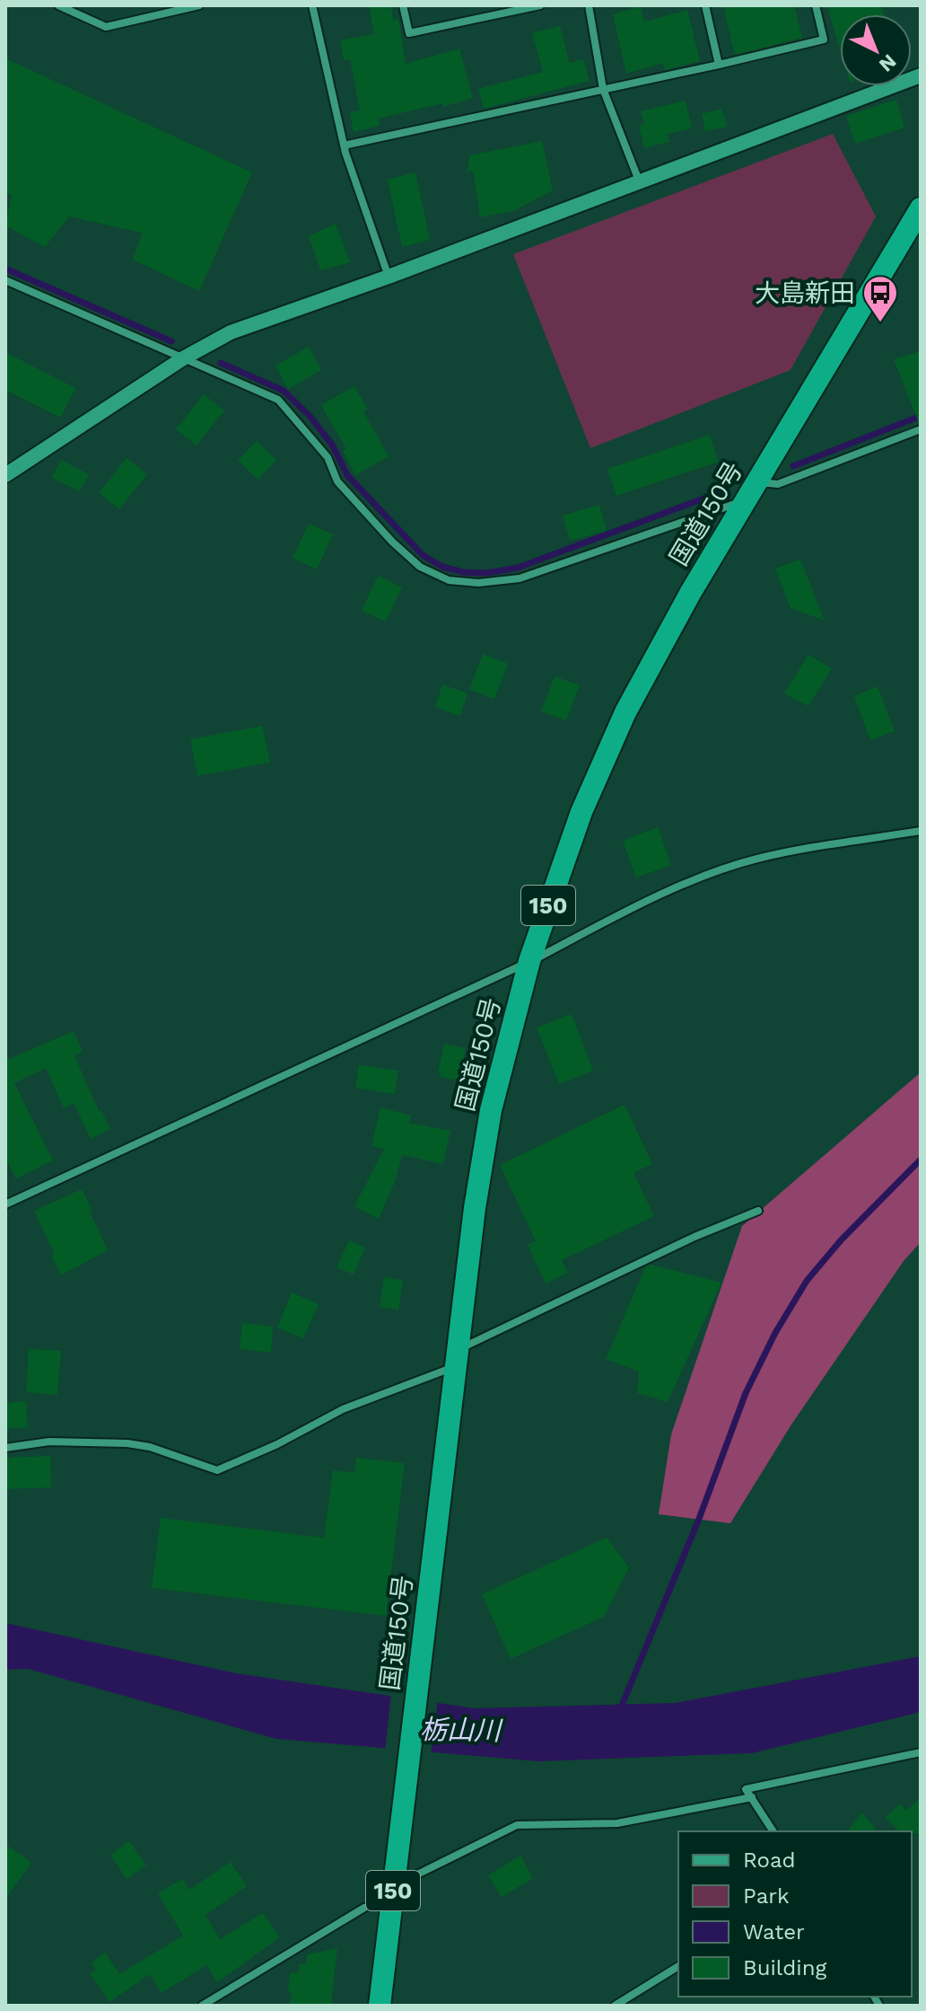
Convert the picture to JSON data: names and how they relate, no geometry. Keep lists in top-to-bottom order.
{
  "streets": {
    "highway": ["国道150号", "150"]
  },
  "water": ["栃山川"],
  "places": {
    "bus stop": ["大島新田"]
  },
  "legend": [
    "Road",
    "Park",
    "Water",
    "Building"
  ],
  "north": "bottom right"
}
